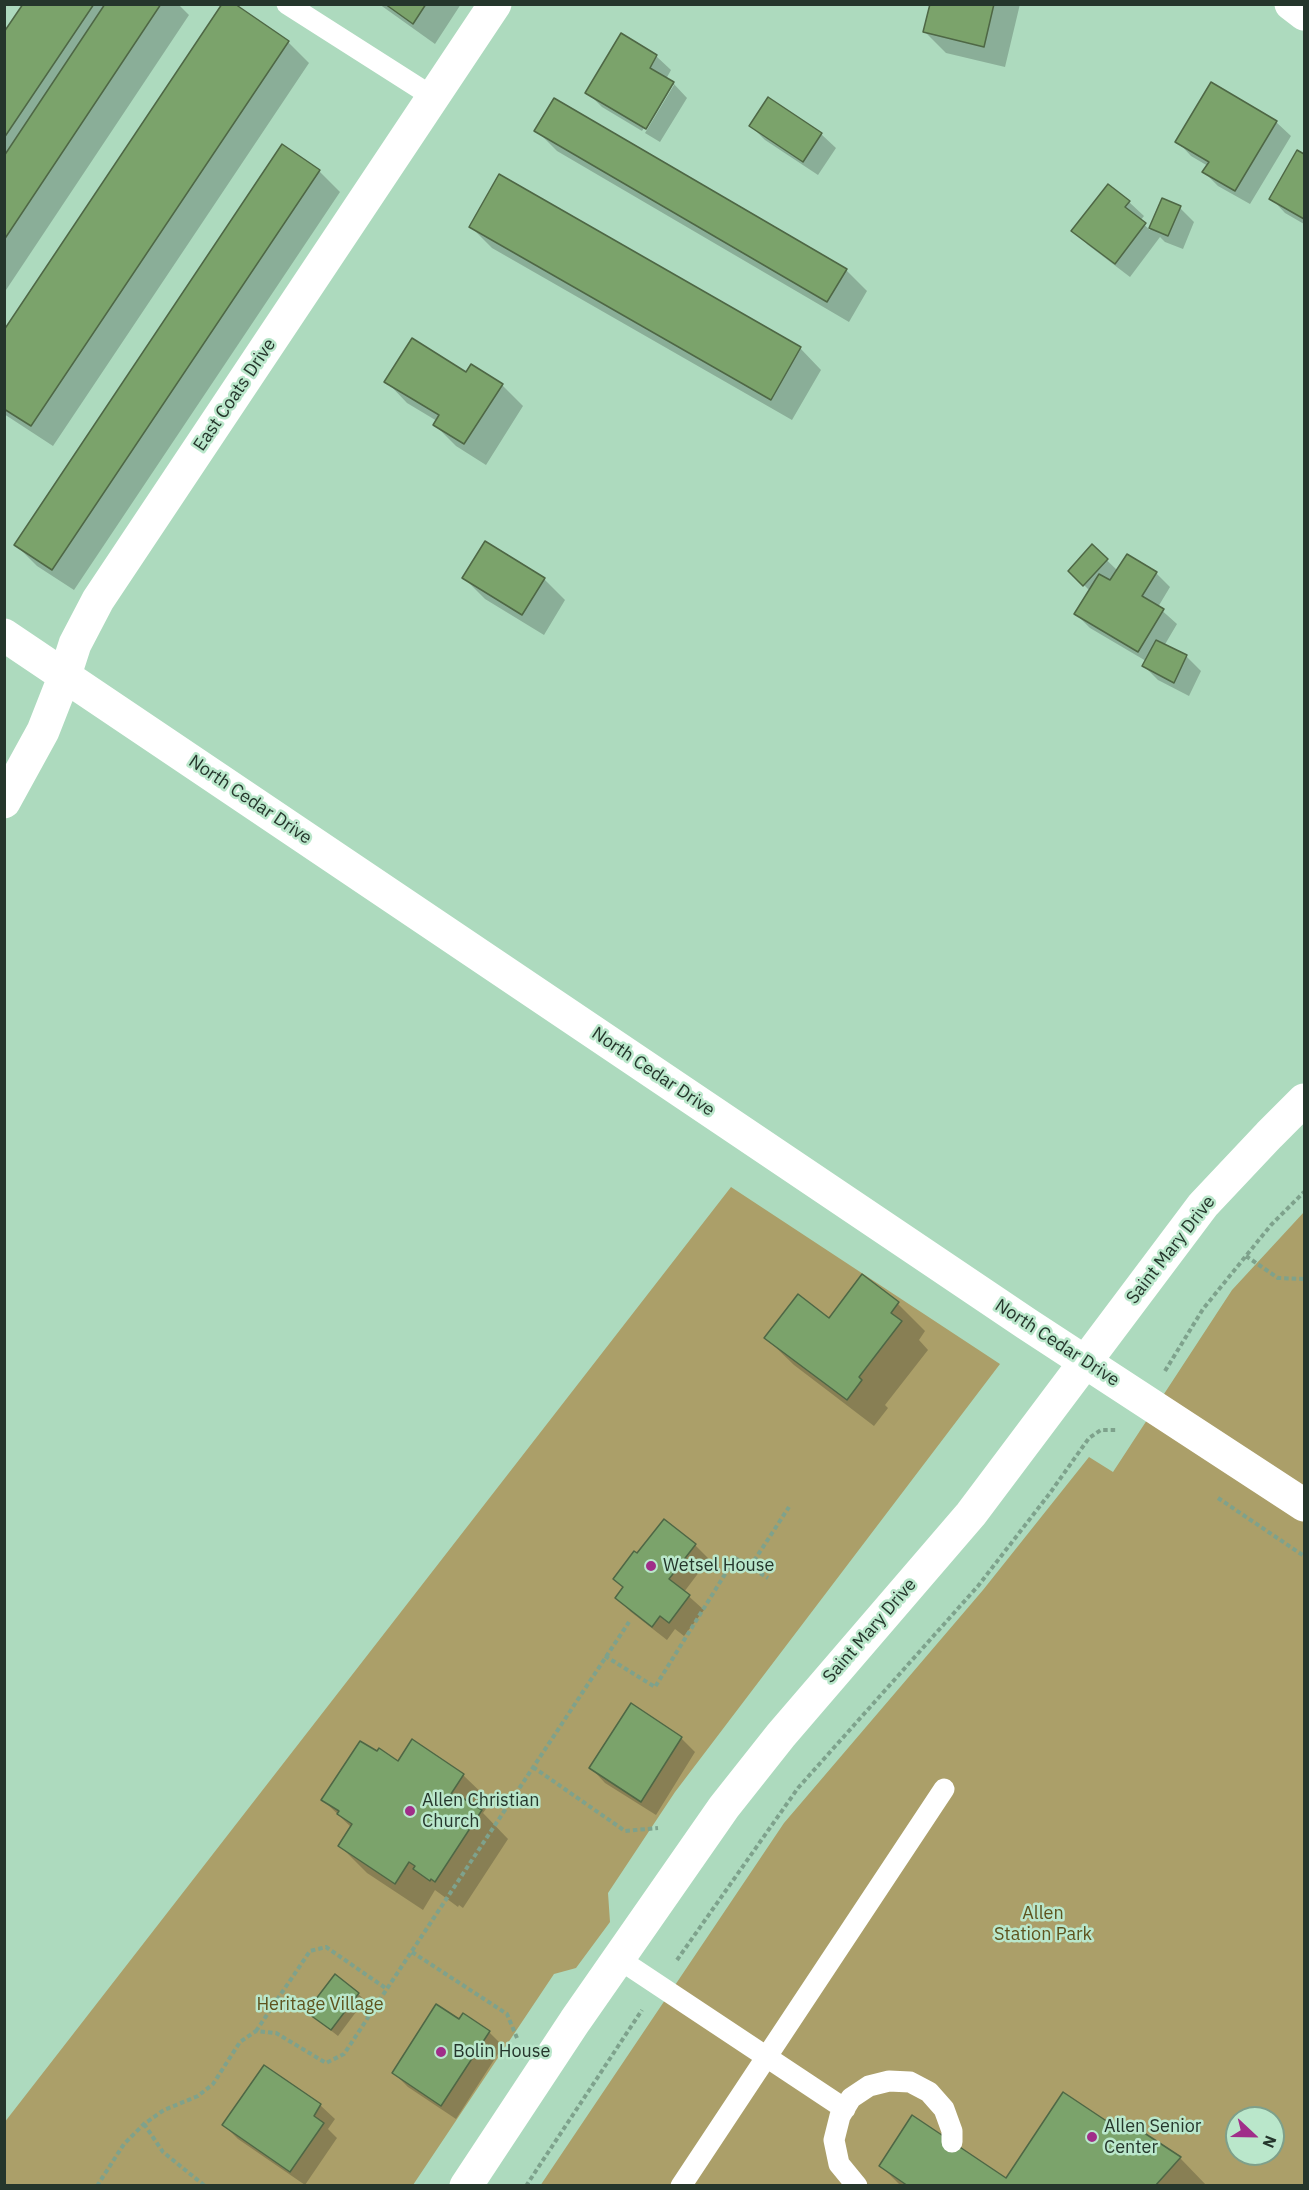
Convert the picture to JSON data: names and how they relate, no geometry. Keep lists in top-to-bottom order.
{
  "streets": {
    "street": ["East Coats Drive", "North Cedar Drive", "Saint Mary Drive"]
  },
  "crossings": [
    ["East Coats Drive", "North Cedar Drive"],
    ["North Cedar Drive", "Saint Mary Drive"]
  ],
  "parks": ["Allen Station Park", "Heritage Village"],
  "places": [
    "Wetsel House",
    "Allen Christian Church",
    "Bolin House",
    "Allen Senior Center"
  ],
  "north": "right"
}
